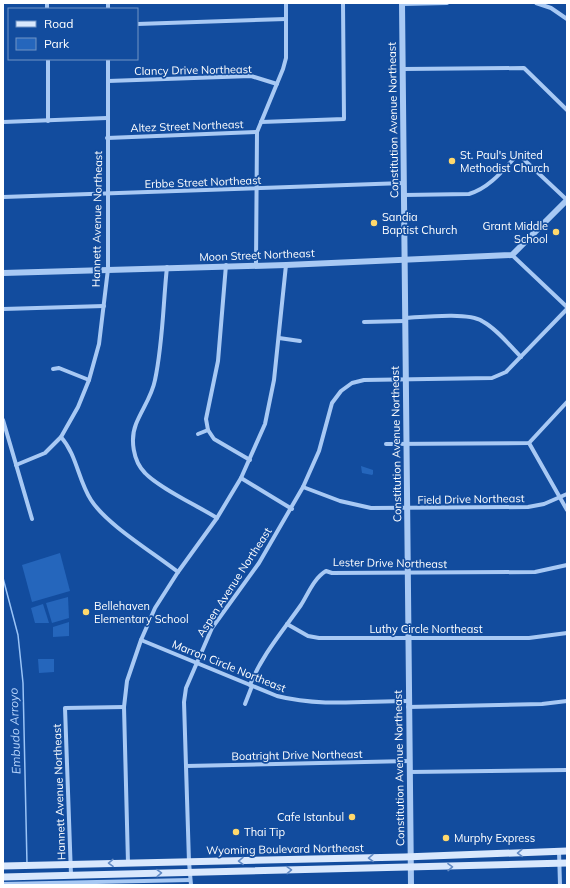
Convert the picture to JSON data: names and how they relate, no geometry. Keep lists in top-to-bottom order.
{
  "streets": {
    "main road": ["Wyoming Boulevard Northeast"],
    "street": [
      "Clancy Drive Northeast",
      "Constitution Avenue Northeast",
      "Altez Street Northeast",
      "Erbbe Street Northeast",
      "Hannett Avenue Northeast",
      "Moon Street Northeast",
      "Field Drive Northeast",
      "Lester Drive Northeast",
      "Aspen Avenue Northeast",
      "Luthy Circle Northeast",
      "Marron Circle Northeast",
      "Boatright Drive Northeast"
    ]
  },
  "crossings": [
    ["Clancy Drive Northeast", "Hannett Avenue Northeast"],
    ["Constitution Avenue Northeast", "Erbbe Street Northeast"],
    ["Constitution Avenue Northeast", "Moon Street Northeast"],
    ["Constitution Avenue Northeast", "Field Drive Northeast"],
    ["Constitution Avenue Northeast", "Lester Drive Northeast"],
    ["Constitution Avenue Northeast", "Aspen Avenue Northeast"],
    ["Constitution Avenue Northeast", "Luthy Circle Northeast"],
    ["Constitution Avenue Northeast", "Marron Circle Northeast"],
    ["Constitution Avenue Northeast", "Boatright Drive Northeast"],
    ["Constitution Avenue Northeast", "Wyoming Boulevard Northeast"],
    ["Altez Street Northeast", "Hannett Avenue Northeast"],
    ["Erbbe Street Northeast", "Hannett Avenue Northeast"],
    ["Hannett Avenue Northeast", "Moon Street Northeast"],
    ["Hannett Avenue Northeast", "Wyoming Boulevard Northeast"],
    ["Field Drive Northeast", "Aspen Avenue Northeast"],
    ["Lester Drive Northeast", "Luthy Circle Northeast"],
    ["Lester Drive Northeast", "Marron Circle Northeast"],
    ["Aspen Avenue Northeast", "Marron Circle Northeast"],
    ["Aspen Avenue Northeast", "Boatright Drive Northeast"],
    ["Aspen Avenue Northeast", "Wyoming Boulevard Northeast"]
  ],
  "water": ["Embudo Arroyo"],
  "places": [
    "St. Paul's United Methodist Church",
    "Sandia Baptist Church",
    "Grant Middle School",
    "Bellehaven Elementary School",
    "Cafe Istanbul",
    "Thai Tip",
    "Murphy Express"
  ],
  "legend": ["Road", "Park"]
}
